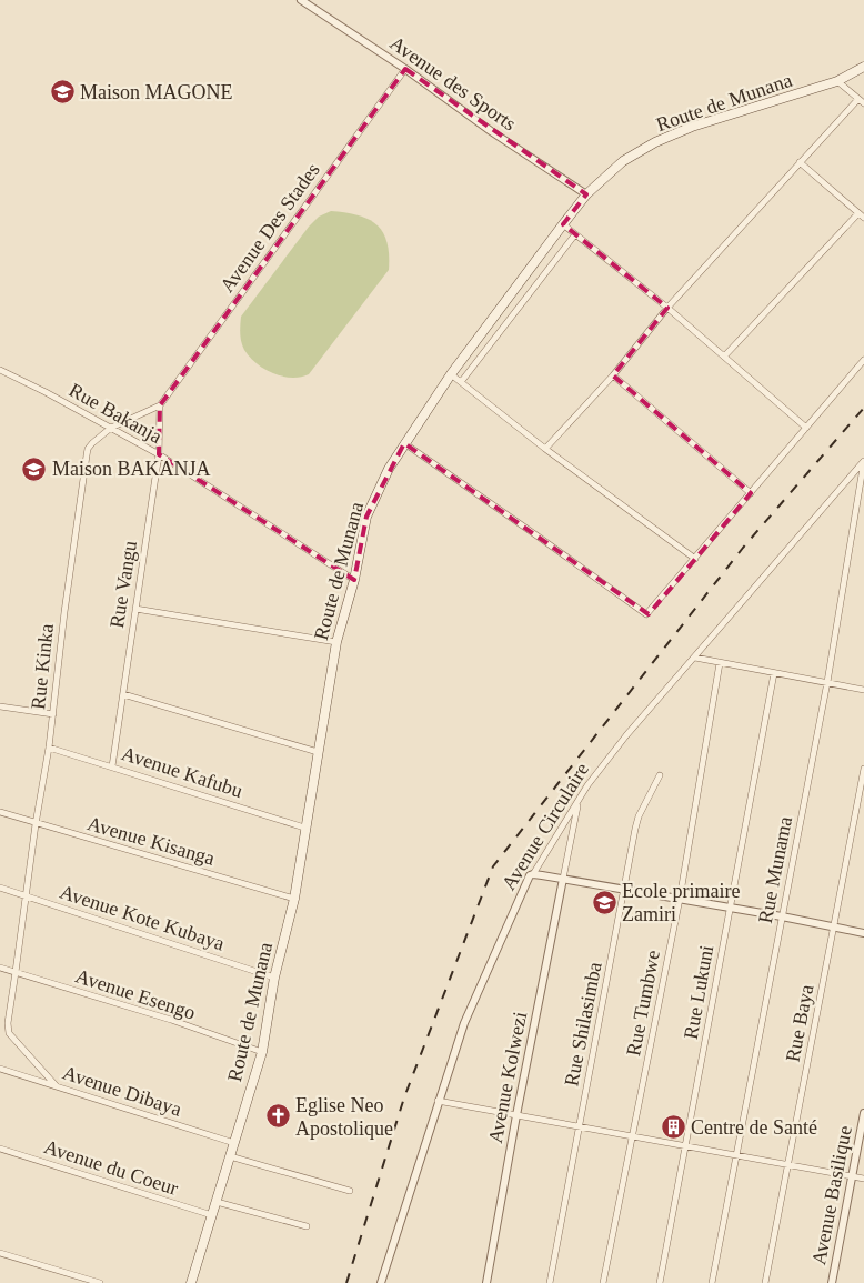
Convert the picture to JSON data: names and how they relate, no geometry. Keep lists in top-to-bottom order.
{
  "streets": {
    "main road": ["Route de Munana"],
    "street": [
      "Avenue des Sports",
      "Avenue Des Stades",
      "Rue Bakanja",
      "Rue Vangu",
      "Rue Kinka",
      "Avenue Kafubu",
      "Avenue Circulaire",
      "Avenue Kisanga",
      "Rue Munama",
      "Avenue Kote Kubaya",
      "Rue Lukuni",
      "Avenue Esengo",
      "Rue Tumbwe",
      "Rue Baya",
      "Rue Shilasimba",
      "Avenue Kolwezi",
      "Avenue Dibaya",
      "Avenue du Coeur",
      "Avenue Basilique"
    ]
  },
  "crossings": [
    ["Avenue des Sports", "Route de Munana"],
    ["Avenue des Sports", "Avenue Des Stades"],
    ["Route de Munana", "Rue Bakanja"],
    ["Route de Munana", "Avenue Kafubu"],
    ["Route de Munana", "Avenue Kisanga"],
    ["Route de Munana", "Avenue Kote Kubaya"],
    ["Route de Munana", "Avenue Esengo"],
    ["Route de Munana", "Avenue Dibaya"],
    ["Route de Munana", "Avenue du Coeur"],
    ["Avenue Des Stades", "Rue Vangu"],
    ["Avenue Des Stades", "Rue Kinka"],
    ["Rue Bakanja", "Rue Vangu"],
    ["Rue Bakanja", "Rue Kinka"],
    ["Rue Vangu", "Rue Kinka"],
    ["Rue Vangu", "Avenue Kafubu"],
    ["Rue Kinka", "Avenue Kafubu"],
    ["Rue Kinka", "Avenue Kisanga"],
    ["Rue Kinka", "Avenue Kote Kubaya"],
    ["Rue Kinka", "Avenue Esengo"],
    ["Rue Kinka", "Avenue Dibaya"],
    ["Avenue Circulaire", "Rue Munama"]
  ],
  "places": {
    "school or university": ["Maison MAGONE", "Maison BAKANJA", "Ecole primaire Zamiri"],
    "church": ["Eglise Neo Apostolique"],
    "building": ["Centre de Santé"]
  }
}
